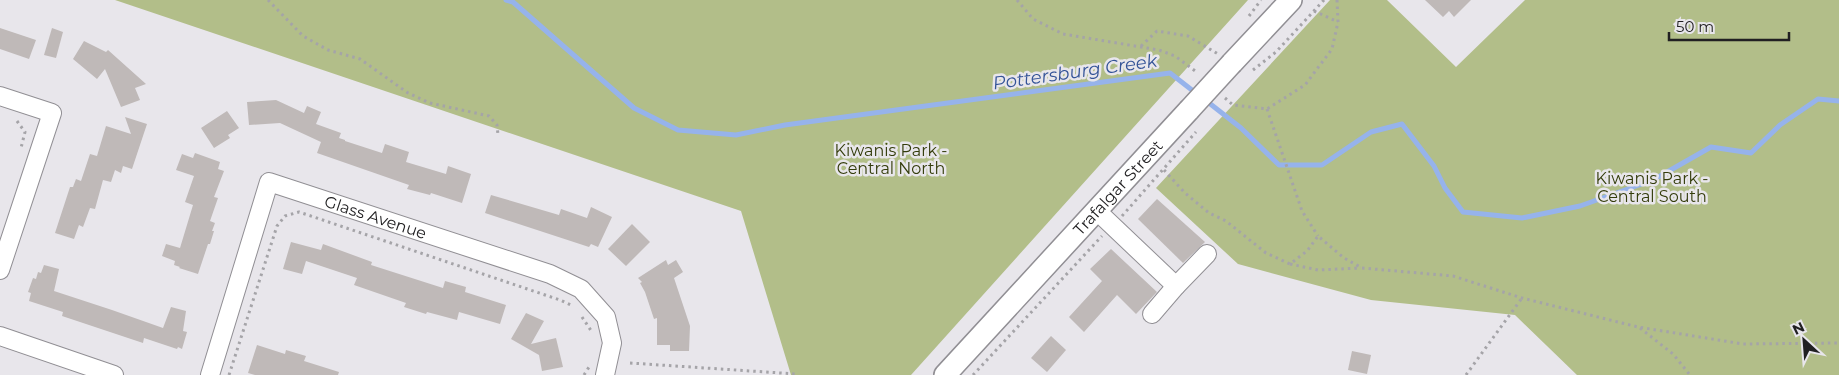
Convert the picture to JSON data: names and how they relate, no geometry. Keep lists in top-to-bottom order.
{
  "streets": {
    "main road": ["Trafalgar Street"],
    "street": ["Glass Avenue"]
  },
  "water": ["Pottersburg Creek"],
  "parks": ["Kiwanis Park - Central North", "Kiwanis Park - Central South"],
  "scale_bar": "50 m",
  "north": "top left"
}
